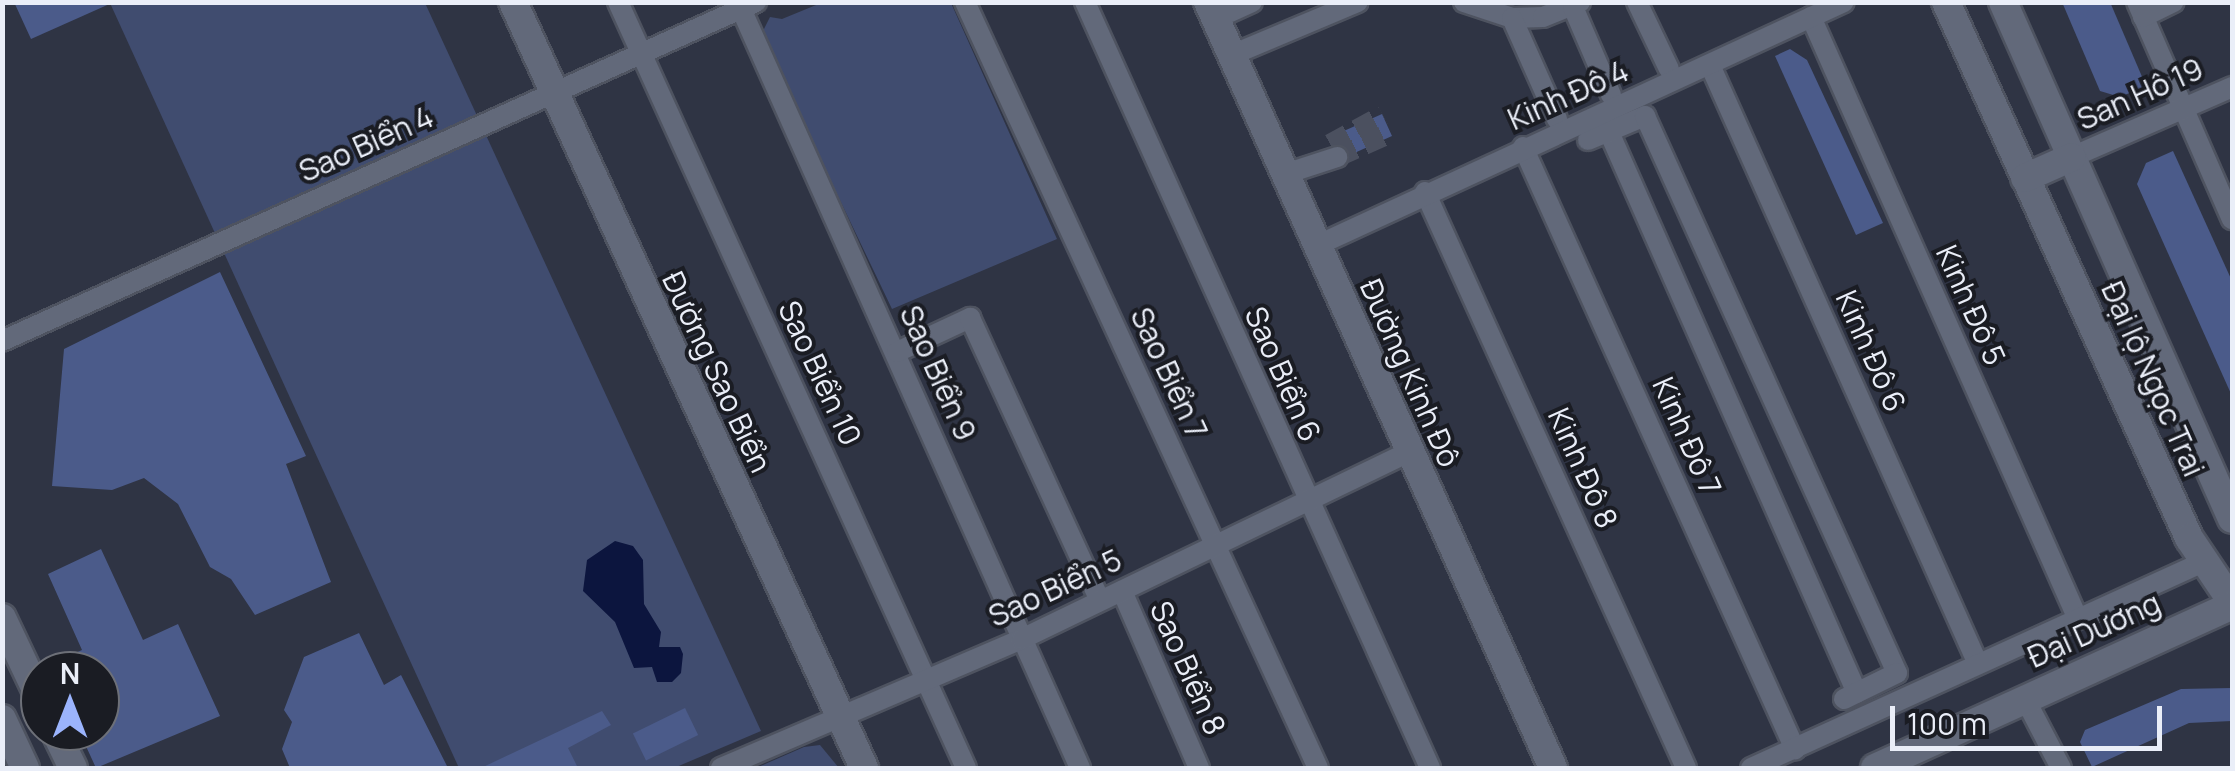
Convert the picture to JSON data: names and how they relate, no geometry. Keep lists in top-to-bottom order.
{
  "streets": {
    "street": [
      "San Hô 19",
      "Kinh Đô 4",
      "Sao Biển 4",
      "Kinh Đô 5",
      "Kinh Đô 6",
      "Đường Sao Biển",
      "Sao Biển 10",
      "Sao Biển 9",
      "Sao Biển 7",
      "Đường Kinh Đô",
      "Sao Biển 6",
      "Đại lộ Ngọc Trai",
      "Kinh Đô 7",
      "Kinh Đô 8",
      "Sao Biển 5",
      "Đại Dương",
      "Sao Biển 8"
    ]
  },
  "crossings": [
    ["San Hô 19", "Đại lộ Ngọc Trai"],
    ["Kinh Đô 4", "Kinh Đô 5"],
    ["Kinh Đô 4", "Kinh Đô 6"],
    ["Kinh Đô 4", "Đường Kinh Đô"],
    ["Kinh Đô 4", "Kinh Đô 7"],
    ["Kinh Đô 4", "Kinh Đô 8"],
    ["Sao Biển 4", "Đường Sao Biển"],
    ["Sao Biển 4", "Sao Biển 10"],
    ["Sao Biển 4", "Sao Biển 9"],
    ["Đường Sao Biển", "Sao Biển 5"],
    ["Sao Biển 10", "Sao Biển 5"],
    ["Sao Biển 9", "Sao Biển 5"],
    ["Sao Biển 7", "Sao Biển 5"],
    ["Đường Kinh Đô", "Sao Biển 5"],
    ["Sao Biển 6", "Sao Biển 5"],
    ["Đại lộ Ngọc Trai", "Đại Dương"],
    ["Sao Biển 5", "Sao Biển 8"]
  ],
  "scale_bar": "100 m",
  "north": "top"
}
